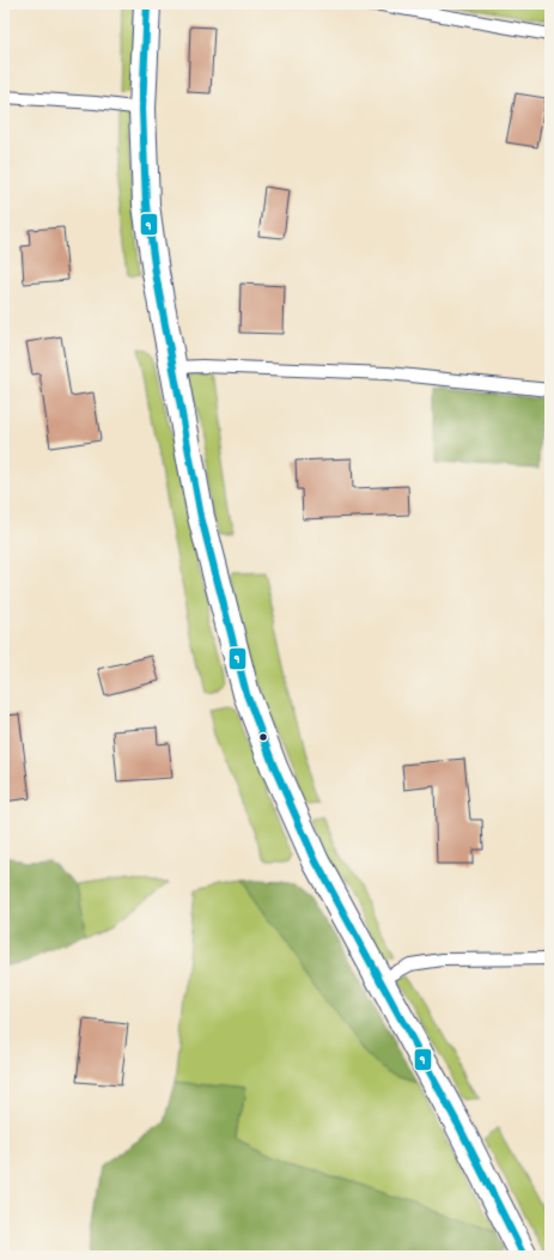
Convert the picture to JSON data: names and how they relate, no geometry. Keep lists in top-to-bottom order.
{
  "lines": ["transit line 9"]
}
